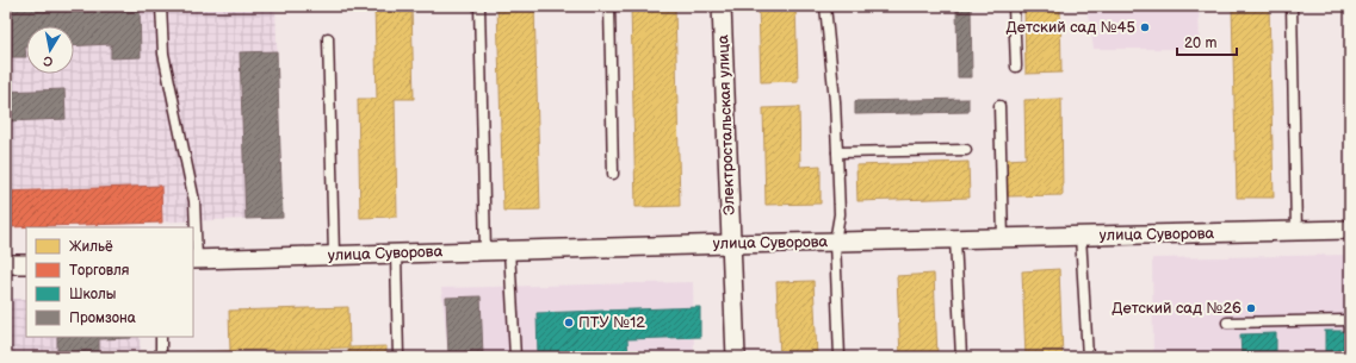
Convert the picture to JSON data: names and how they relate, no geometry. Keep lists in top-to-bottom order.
{
  "streets": {
    "street": ["Электростальская улица", "улица Суворова"]
  },
  "crossings": [
    ["Электростальская улица", "улица Суворова"]
  ],
  "places": ["Детский сад №45", "Детский сад №26", "ПТУ №12"],
  "legend": [
    "Жильё",
    "Торговля",
    "Школы",
    "Промзона"
  ],
  "scale_bar": "20 m",
  "north": "bottom"
}
